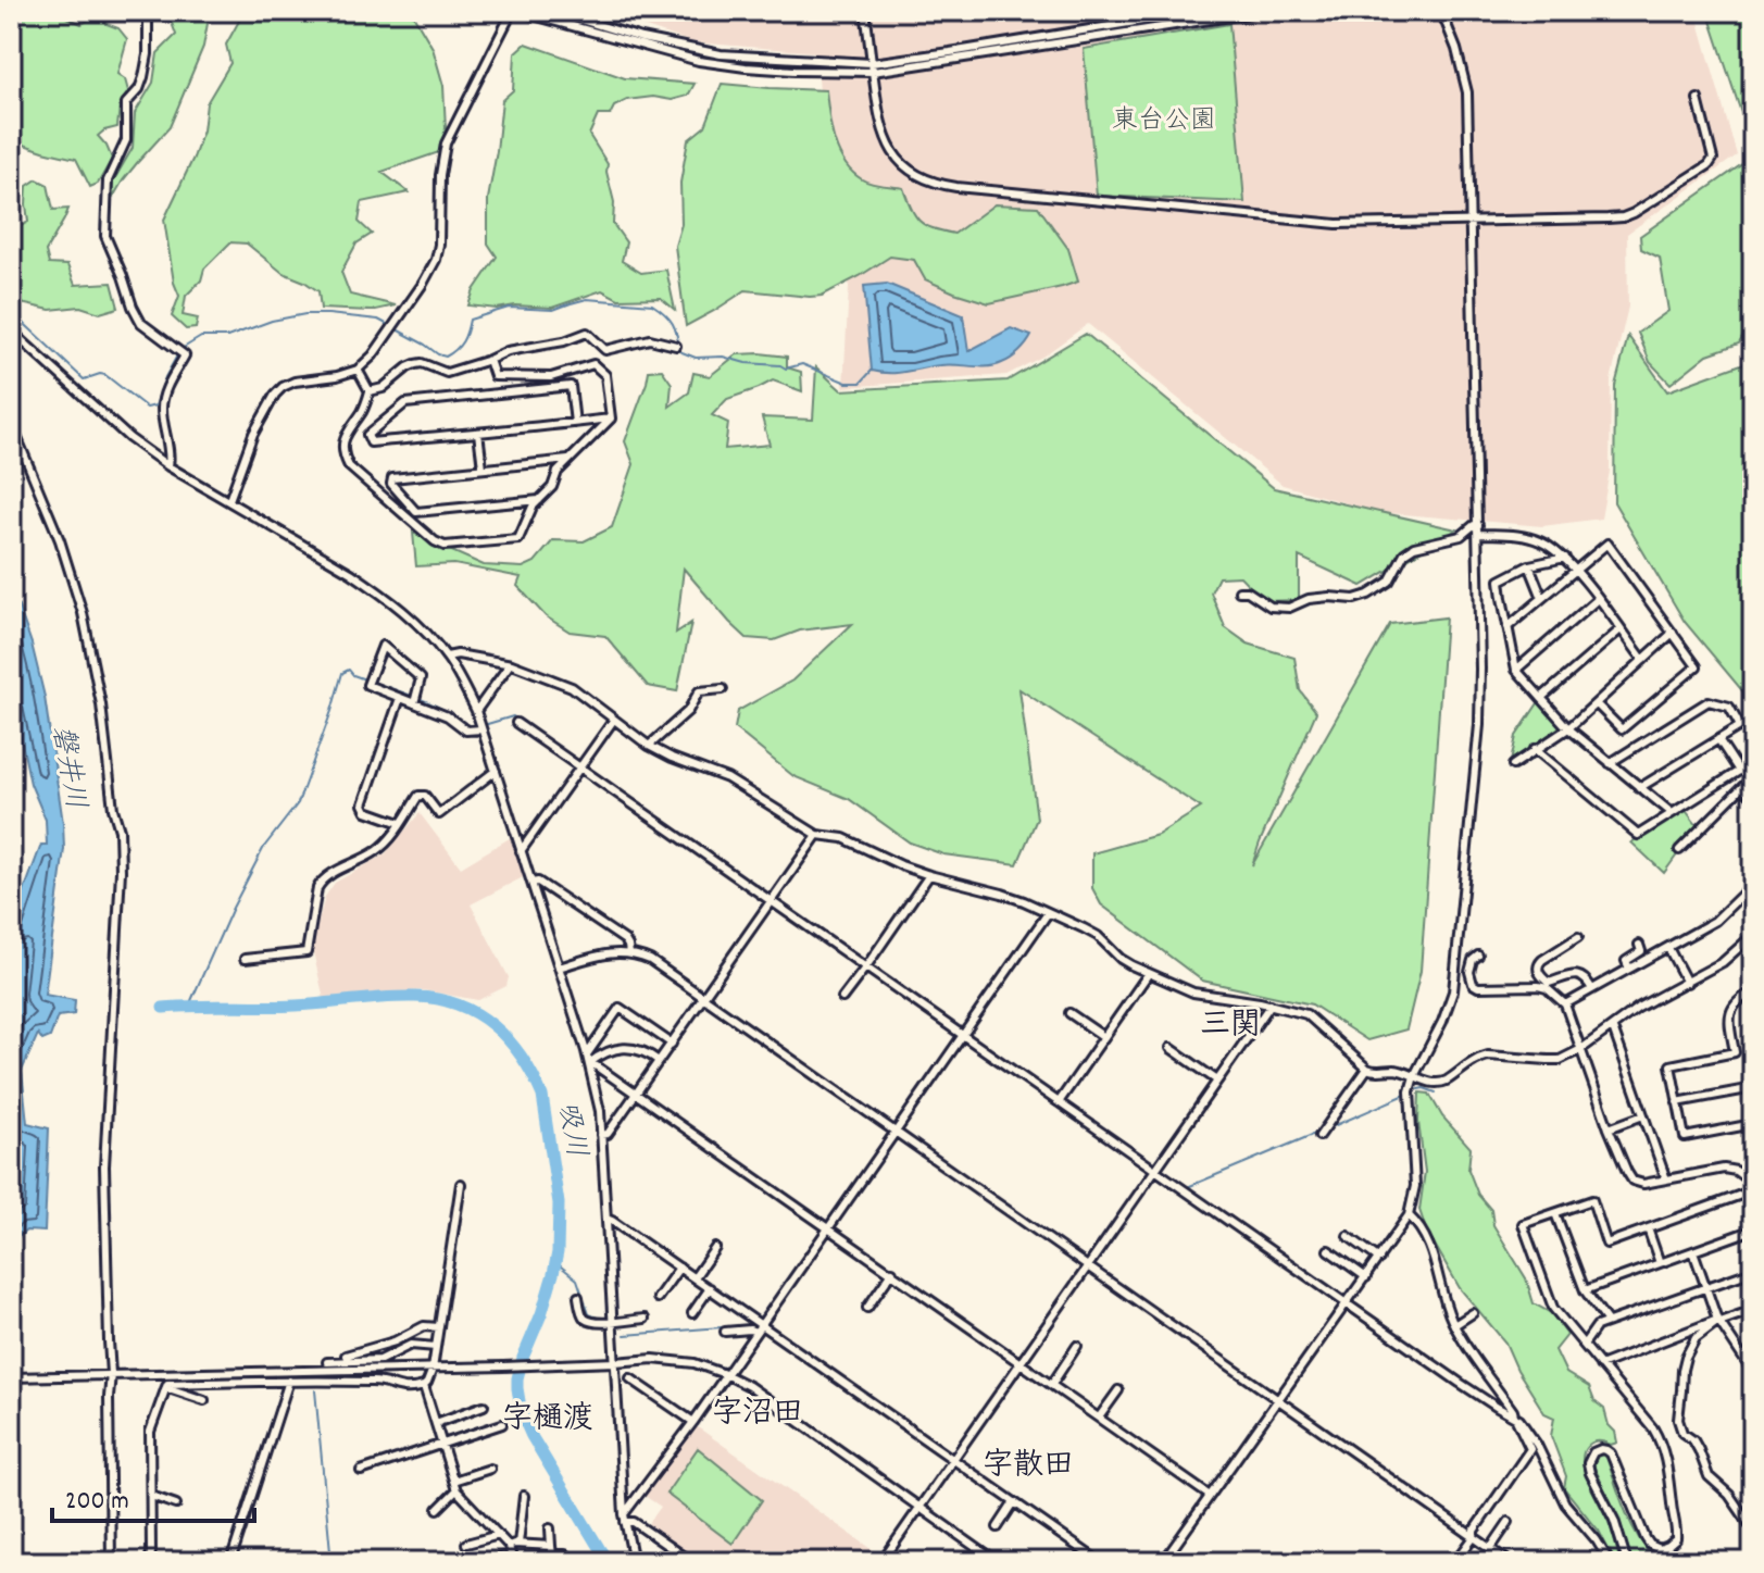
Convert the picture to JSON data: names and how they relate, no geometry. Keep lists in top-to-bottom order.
{
  "districts": [
    "三関",
    "字沼田",
    "字樋渡",
    "字散田"
  ],
  "water": ["磐井川", "吸川"],
  "parks": ["東台公園"],
  "scale_bar": "200 m"
}
